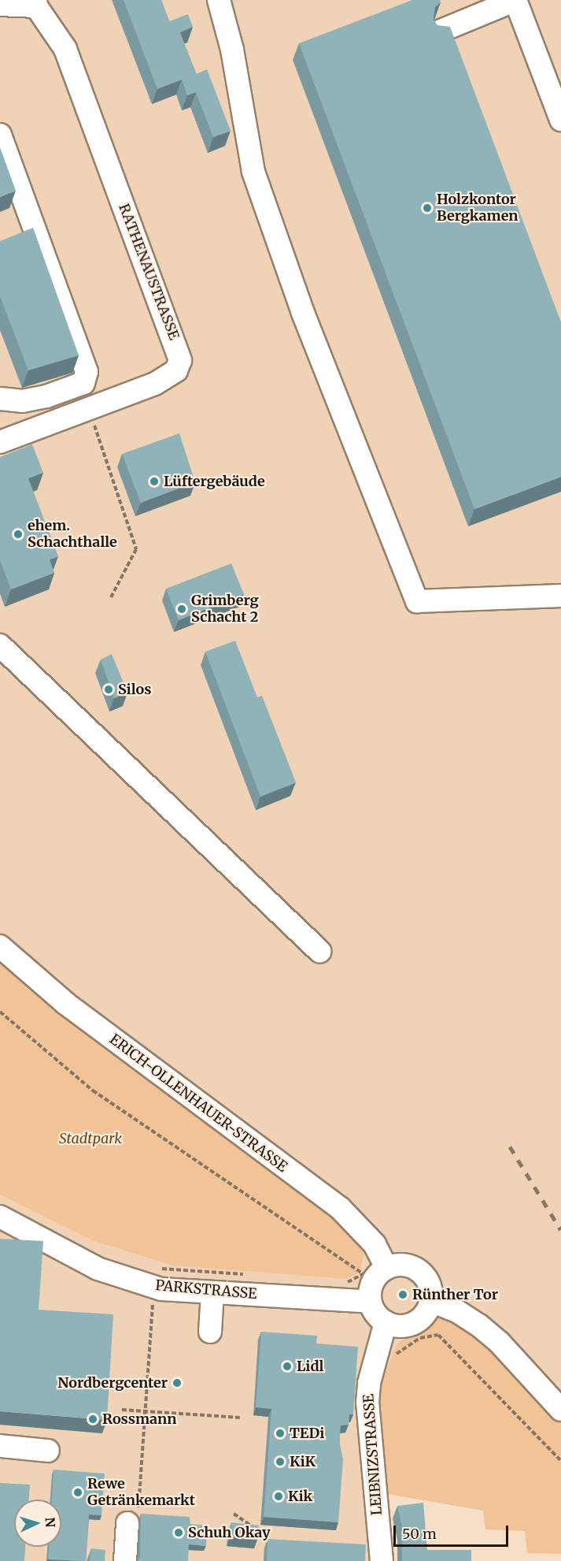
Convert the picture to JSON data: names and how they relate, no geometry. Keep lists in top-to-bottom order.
{
  "streets": {
    "street": [
      "RATHENAUSTRASSE",
      "ERICH-OLLENHAUER-STRASSE",
      "PARKSTRASSE",
      "LEIBNIZSTRASSE"
    ]
  },
  "crossings": [
    ["ERICH-OLLENHAUER-STRASSE", "PARKSTRASSE"],
    ["ERICH-OLLENHAUER-STRASSE", "LEIBNIZSTRASSE"],
    ["PARKSTRASSE", "LEIBNIZSTRASSE"]
  ],
  "parks": ["Stadtpark"],
  "places": [
    "Holzkontor Bergkamen",
    "Lüftergebäude",
    "ehem. Schachthalle",
    "Grimberg Schacht 2",
    "Silos",
    "Rünther Tor",
    "Lidl",
    "Nordbergcenter",
    "Rossmann",
    "TEDi",
    "KiK",
    "Rewe Getränkemarkt",
    "Kik",
    "Schuh Okay"
  ],
  "scale_bar": "50 m",
  "north": "right"
}
